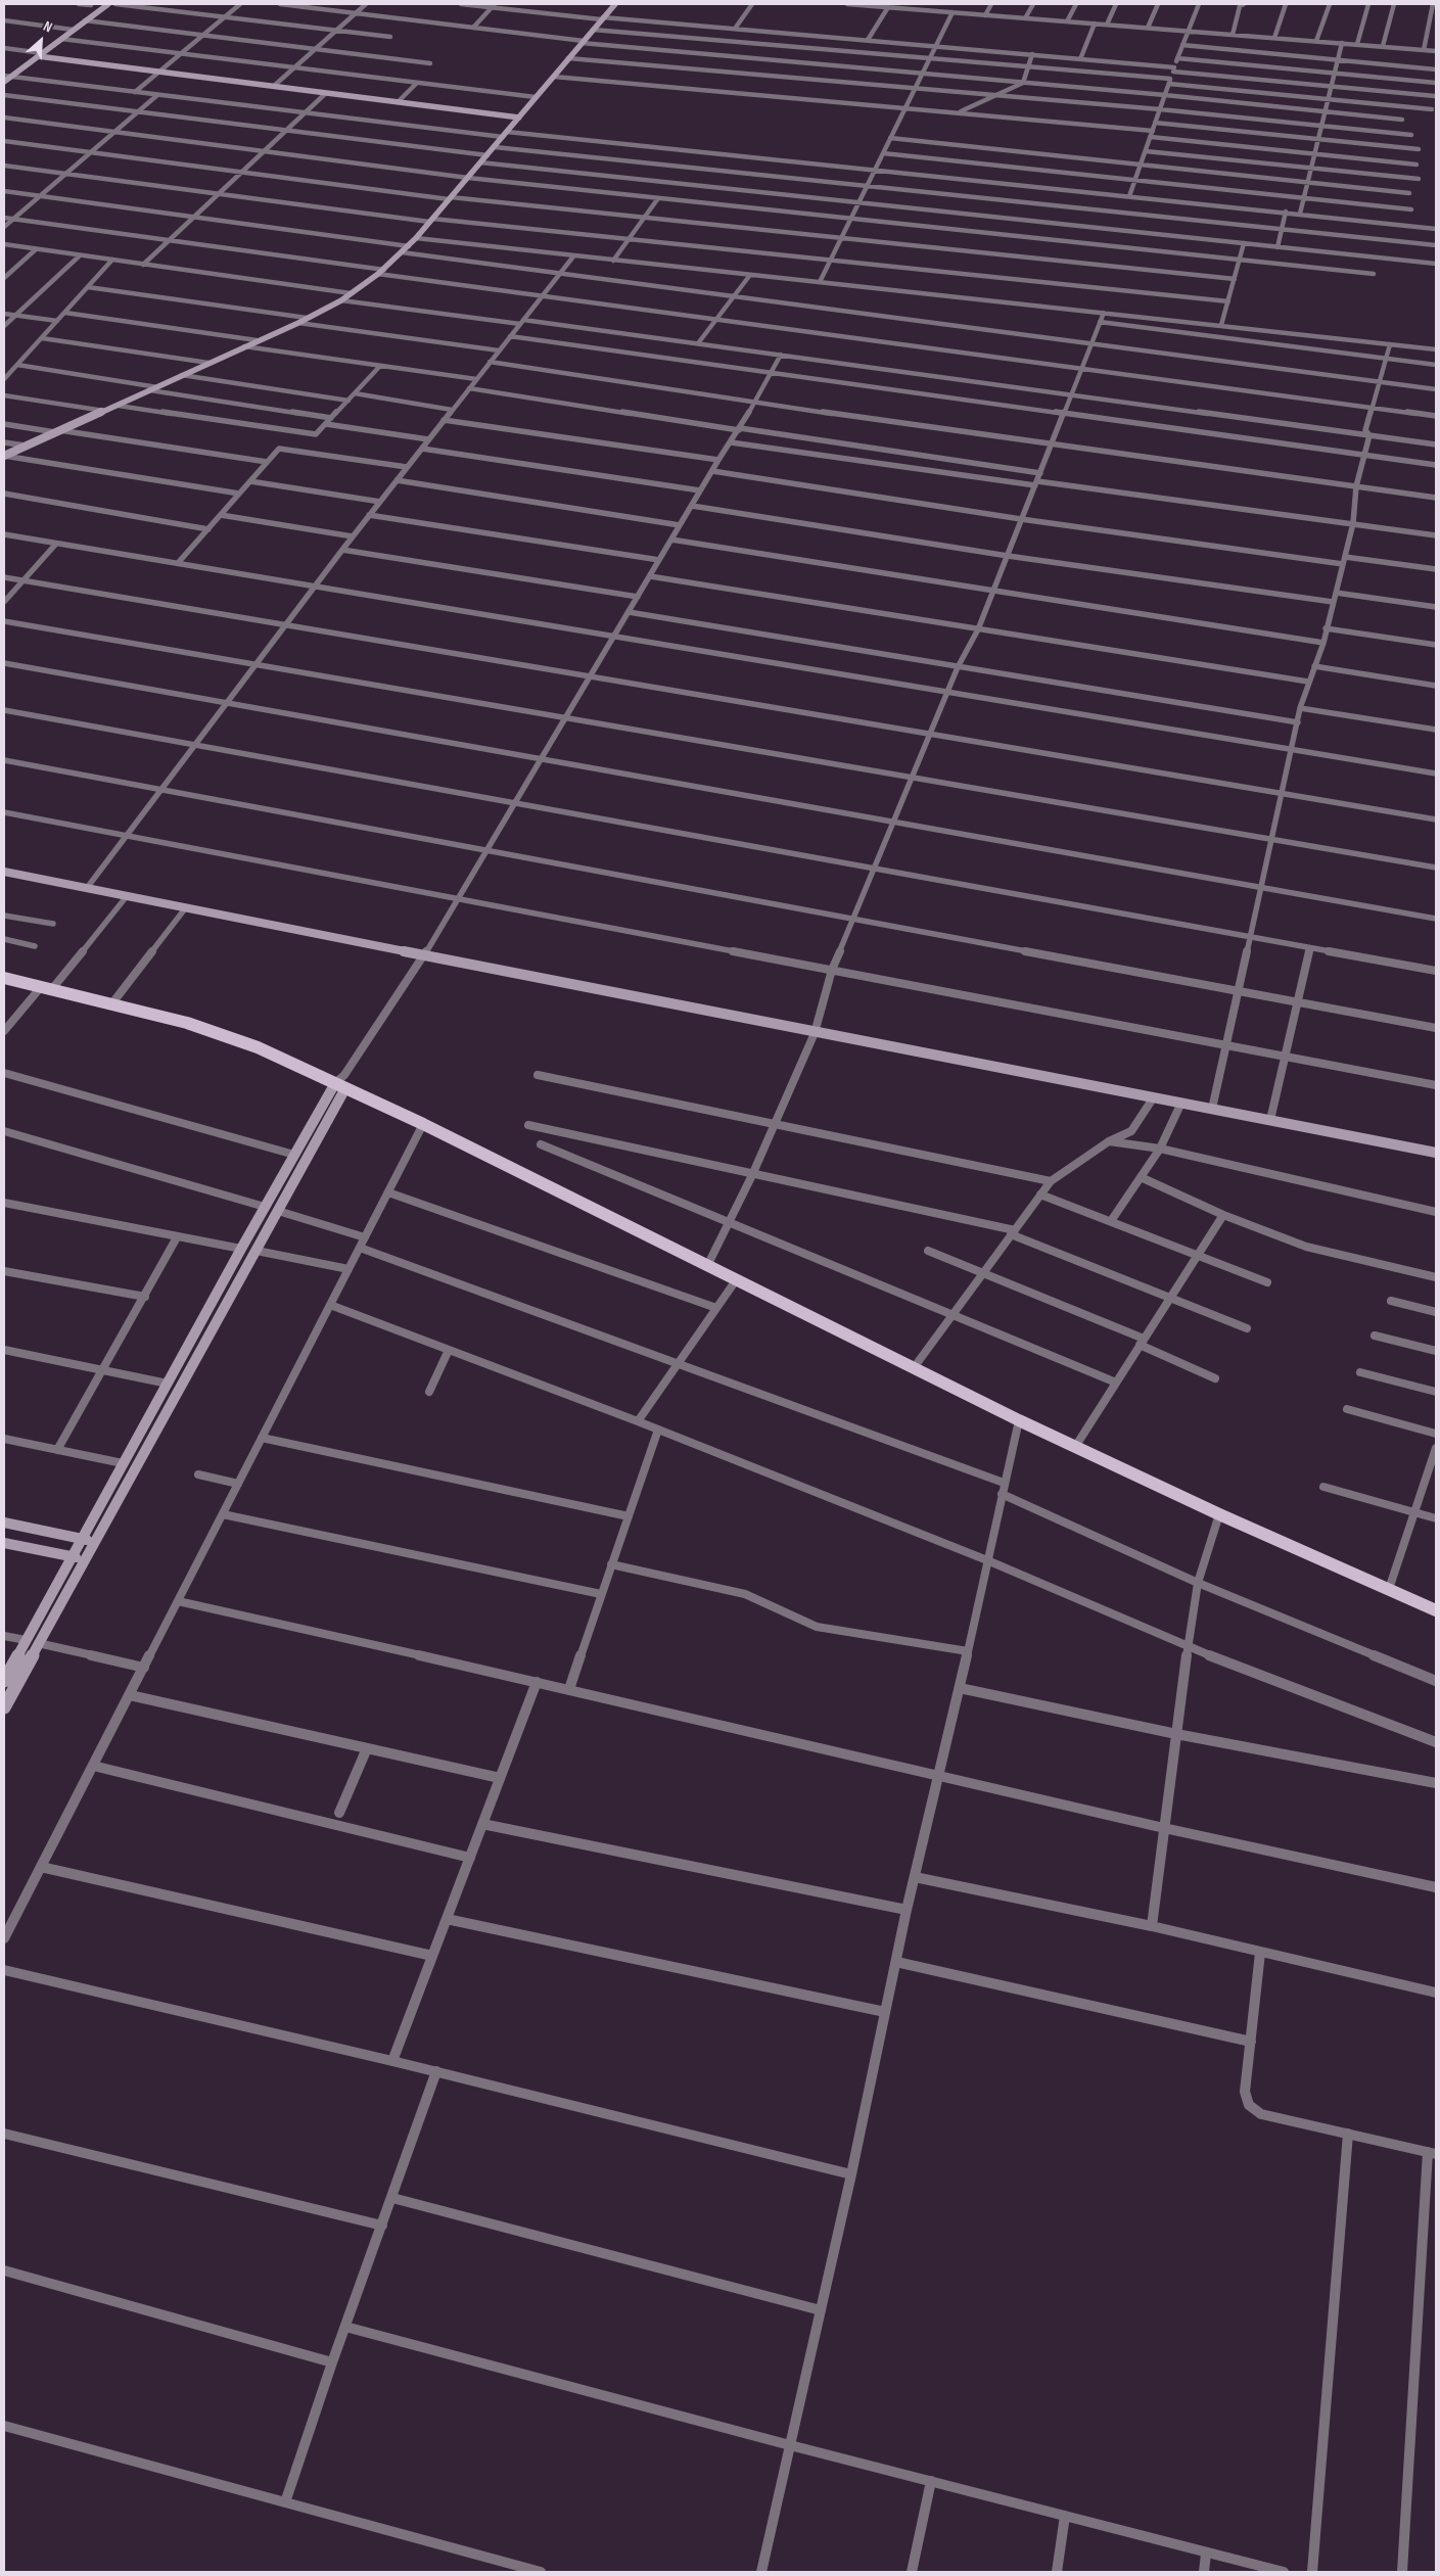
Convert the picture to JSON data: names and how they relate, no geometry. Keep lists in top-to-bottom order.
{
  "north": "top right"
}
